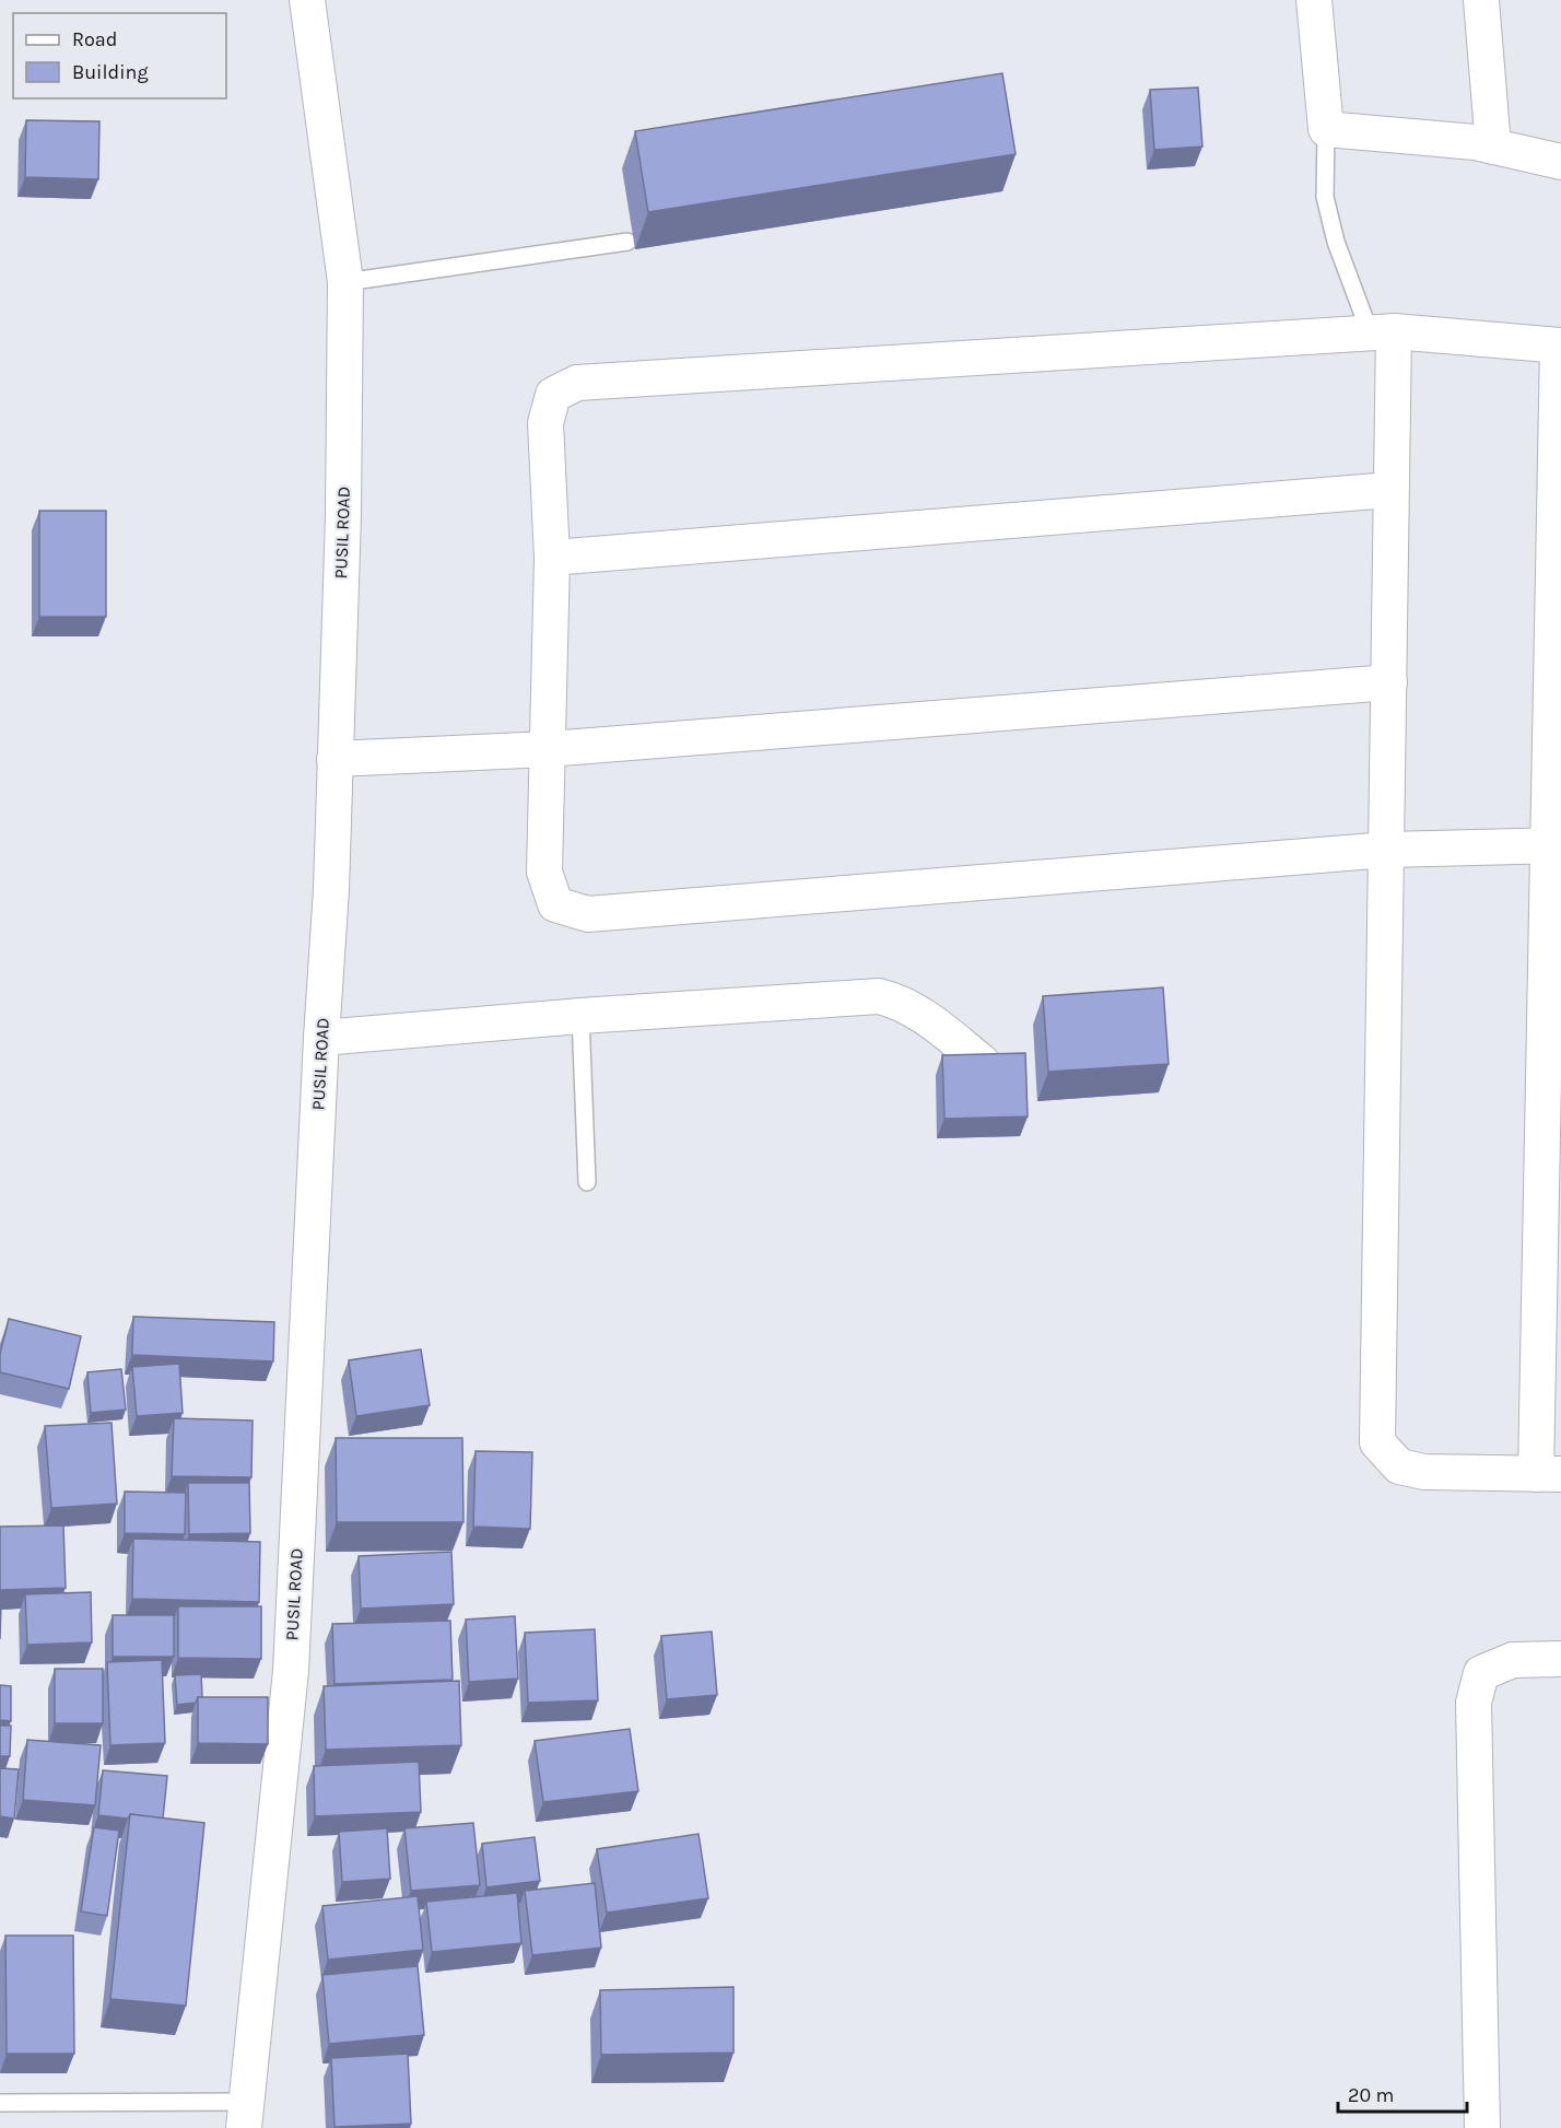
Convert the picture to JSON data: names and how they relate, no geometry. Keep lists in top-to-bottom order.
{
  "streets": {
    "street": ["PUSIL ROAD"]
  },
  "legend": ["Road", "Building"],
  "scale_bar": "20 m"
}
